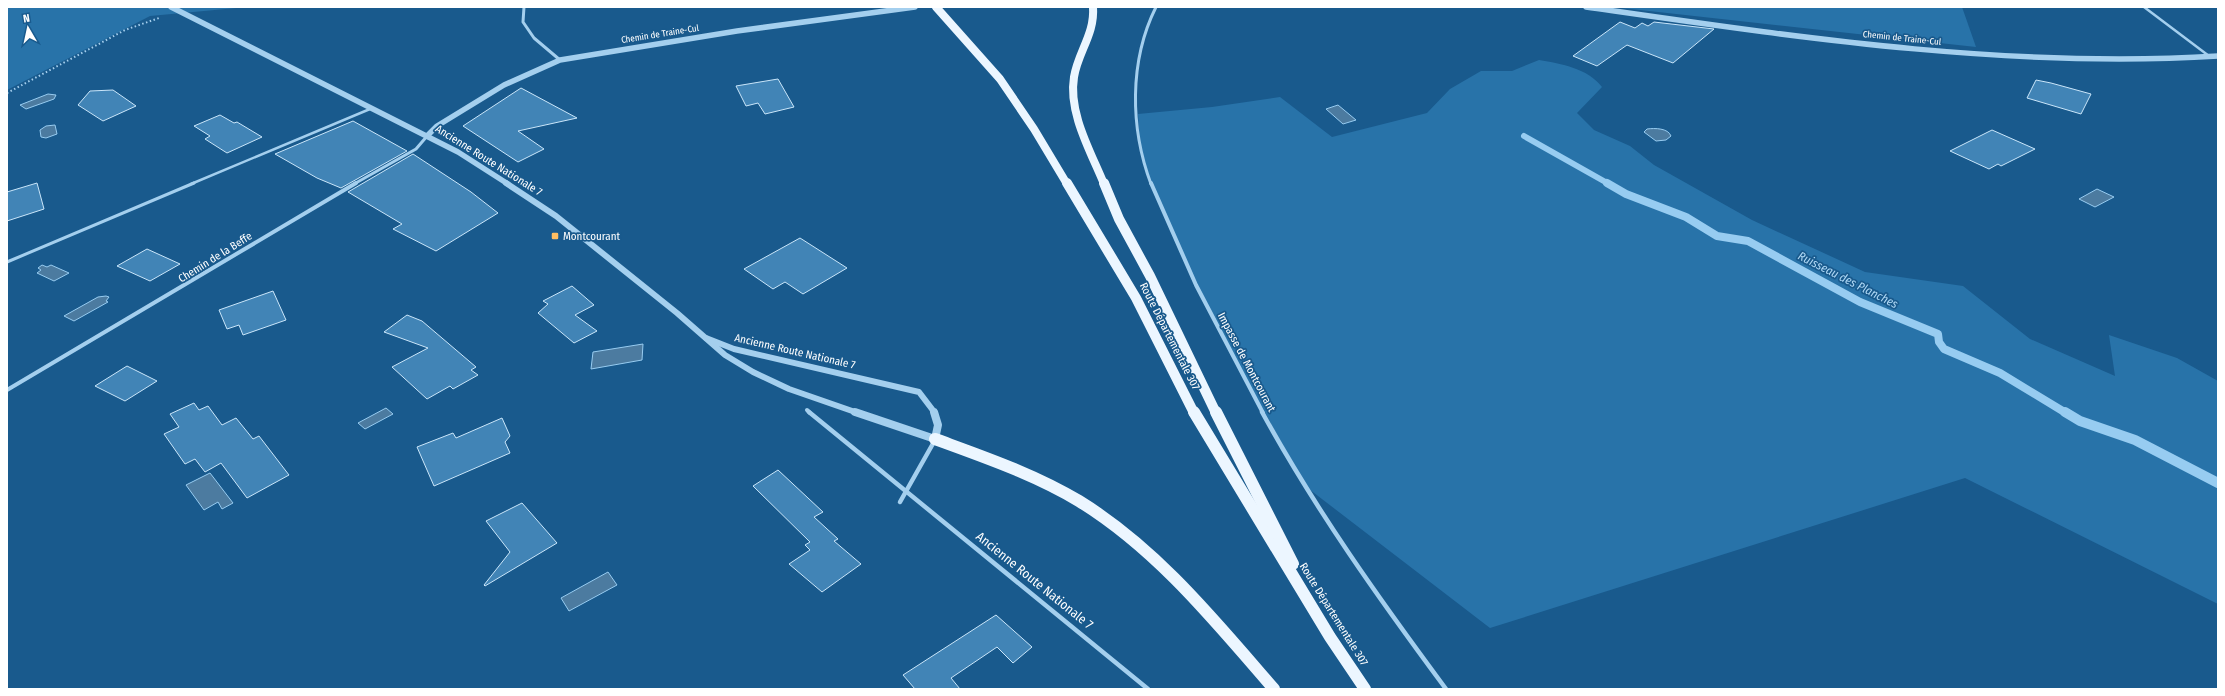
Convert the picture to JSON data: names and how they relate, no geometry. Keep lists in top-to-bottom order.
{
  "streets": {
    "main road": ["Route Départementale 307"],
    "street": [
      "Chemin de Traine-Cul",
      "Ancienne Route Nationale 7",
      "Chemin de la Beffe",
      "Impasse de Montcourant"
    ]
  },
  "crossings": [
    ["Chemin de Traine-Cul", "Ancienne Route Nationale 7"],
    ["Chemin de Traine-Cul", "Chemin de la Beffe"],
    ["Ancienne Route Nationale 7", "Chemin de la Beffe"]
  ],
  "water": ["Ruisseau des Planches"],
  "places": {
    "transit": ["Montcourant"]
  },
  "north": "top"
}
